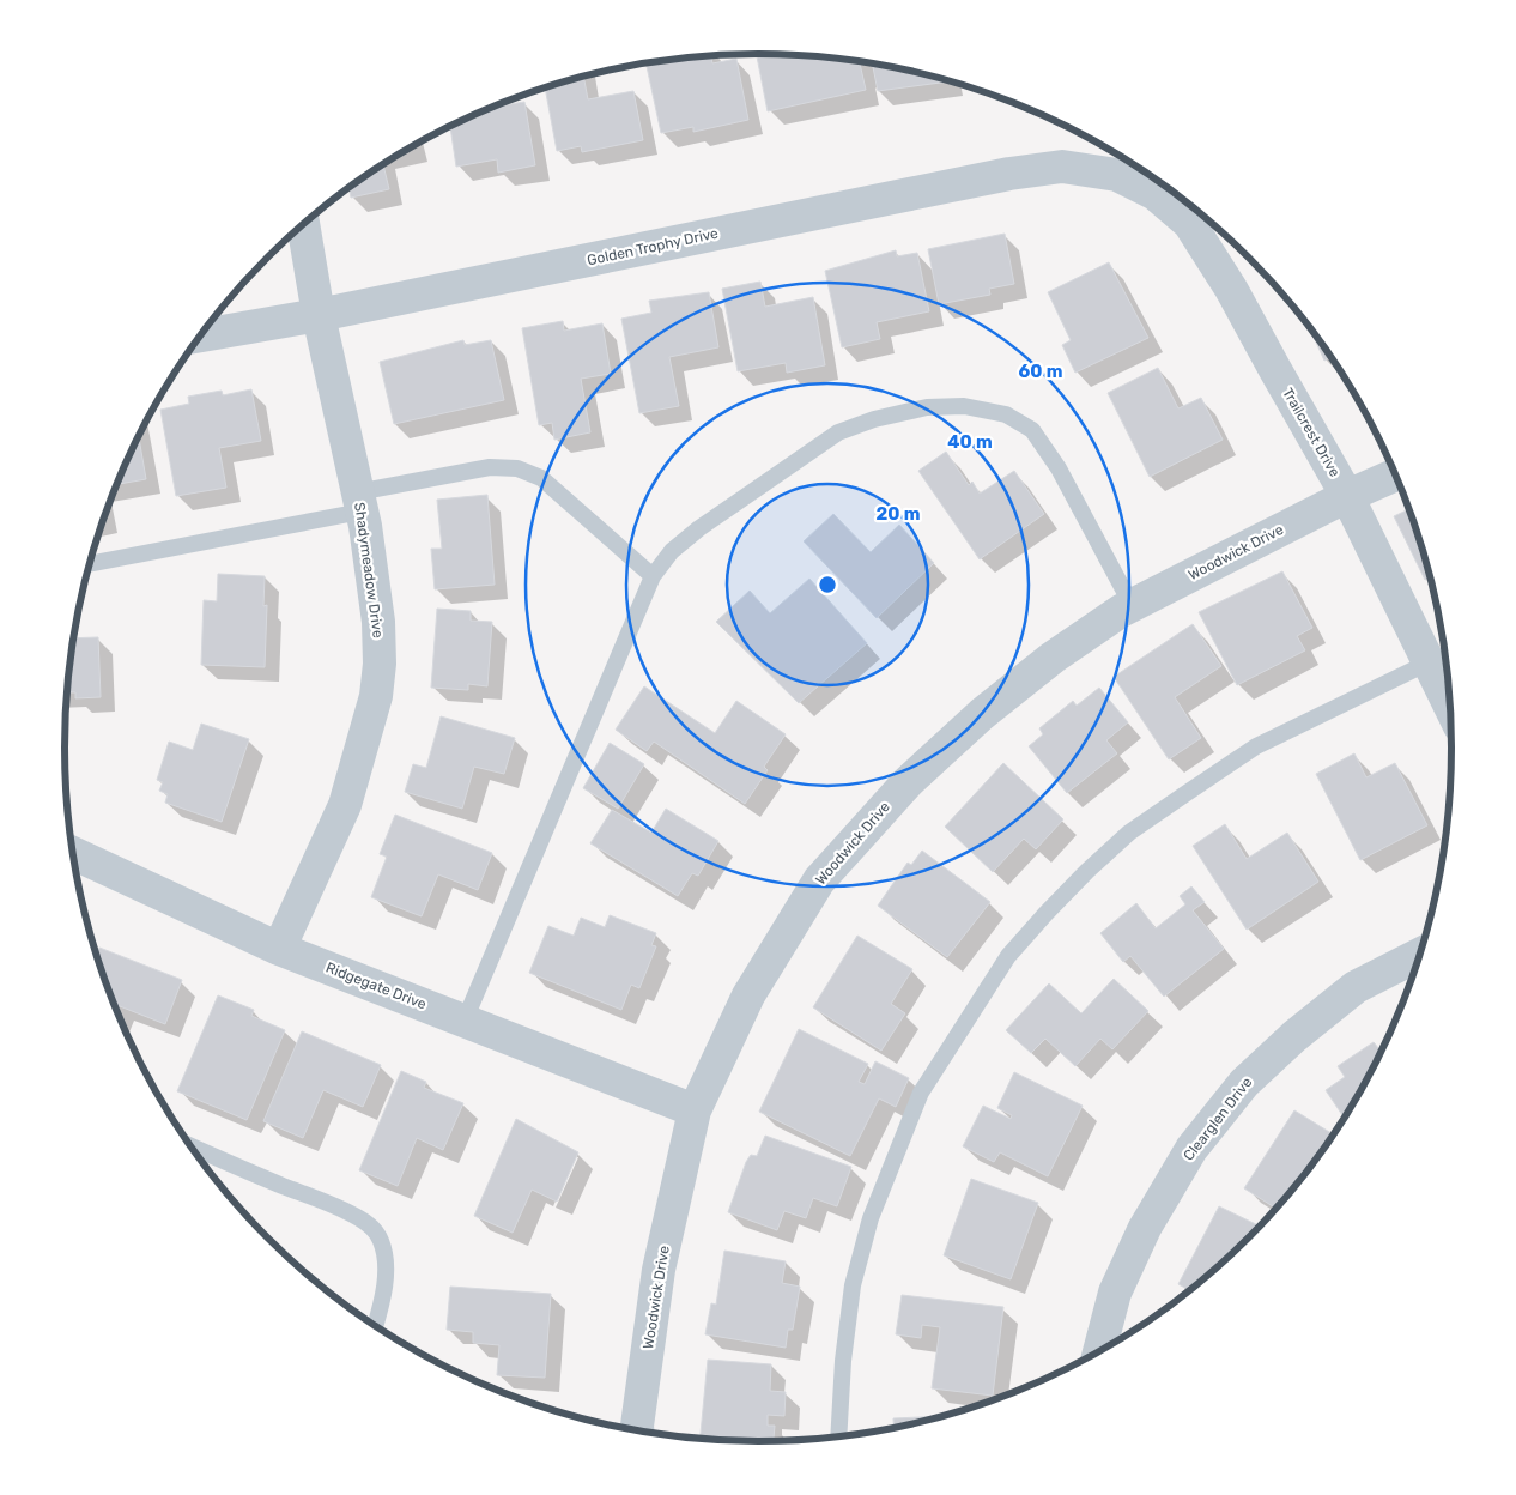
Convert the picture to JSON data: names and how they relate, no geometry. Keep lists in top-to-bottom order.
{
  "streets": {
    "street": [
      "Golden Trophy Drive",
      "Trailcrest Drive",
      "Woodwick Drive",
      "Shadymeadow Drive",
      "Ridgegate Drive",
      "Clearglen Drive"
    ]
  },
  "crossings": [
    ["Golden Trophy Drive", "Trailcrest Drive"],
    ["Golden Trophy Drive", "Shadymeadow Drive"],
    ["Trailcrest Drive", "Woodwick Drive"],
    ["Woodwick Drive", "Ridgegate Drive"],
    ["Shadymeadow Drive", "Ridgegate Drive"]
  ],
  "rings": ["60 m", "40 m", "20 m"]
}
